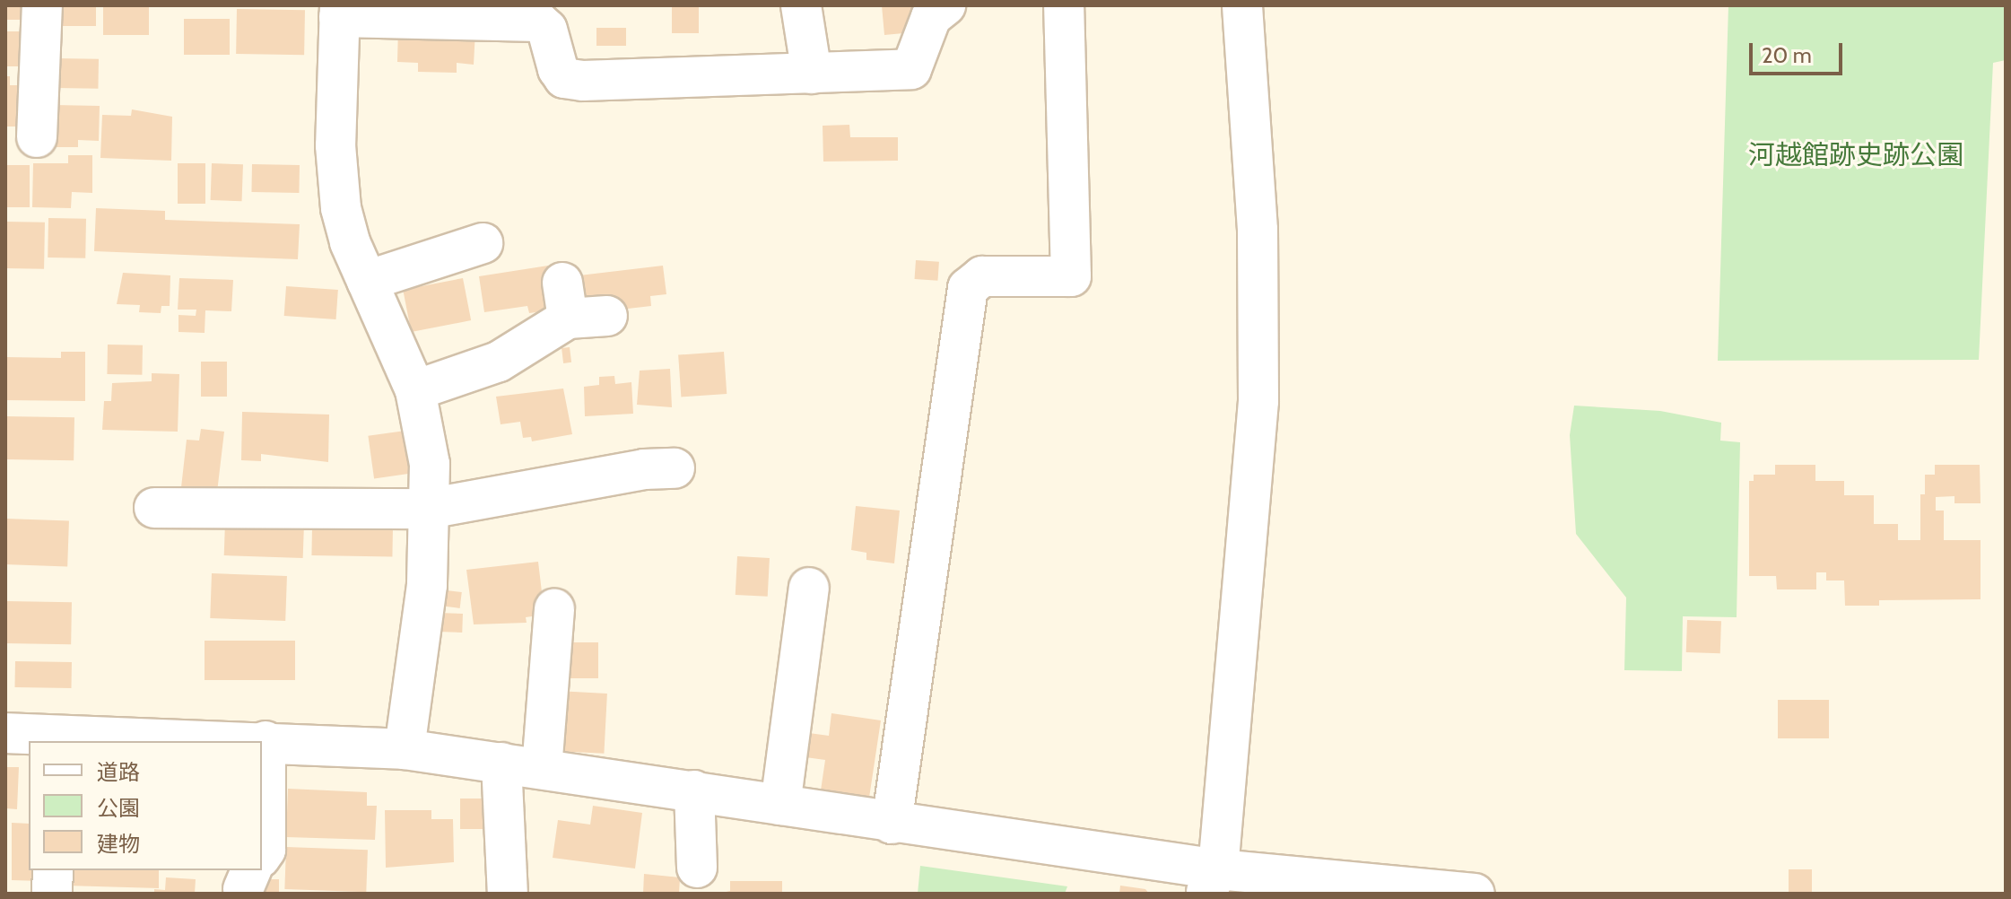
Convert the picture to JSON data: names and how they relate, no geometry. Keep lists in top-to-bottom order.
{
  "parks": ["河越館跡史跡公園"],
  "legend": ["道路", "公園", "建物"],
  "scale_bar": "20 m"
}
